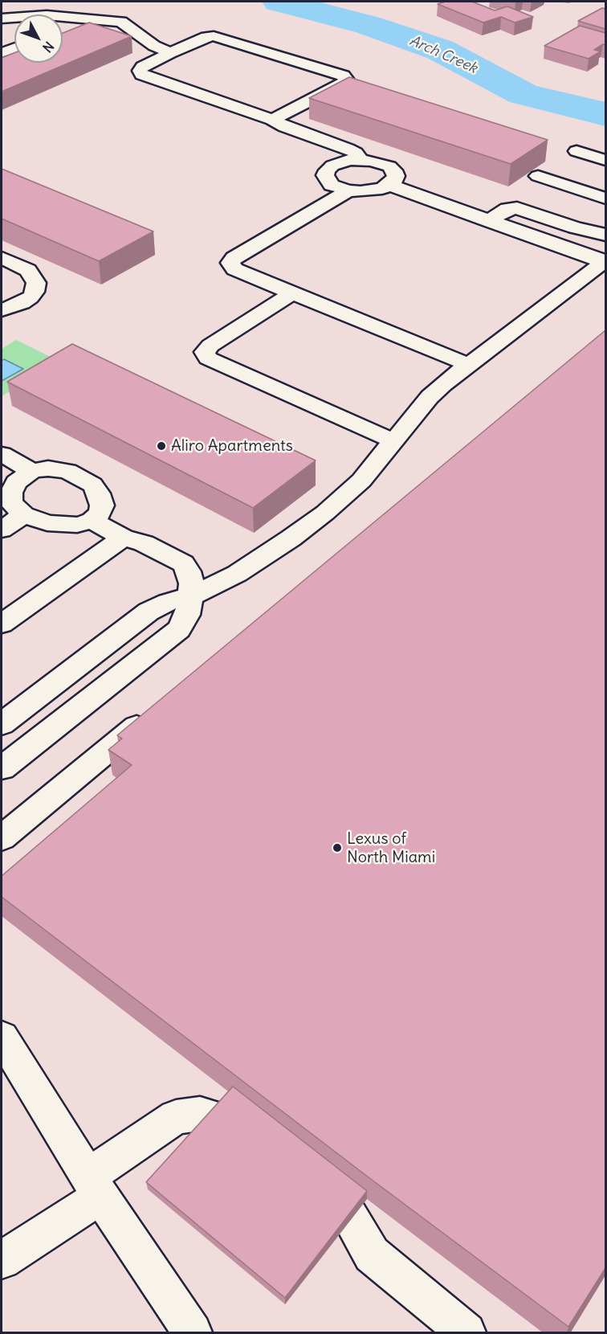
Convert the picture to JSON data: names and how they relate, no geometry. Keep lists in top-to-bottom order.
{
  "water": ["Arch Creek"],
  "places": ["Aliro Apartments", "Lexus of North Miami"],
  "north": "bottom right"
}
